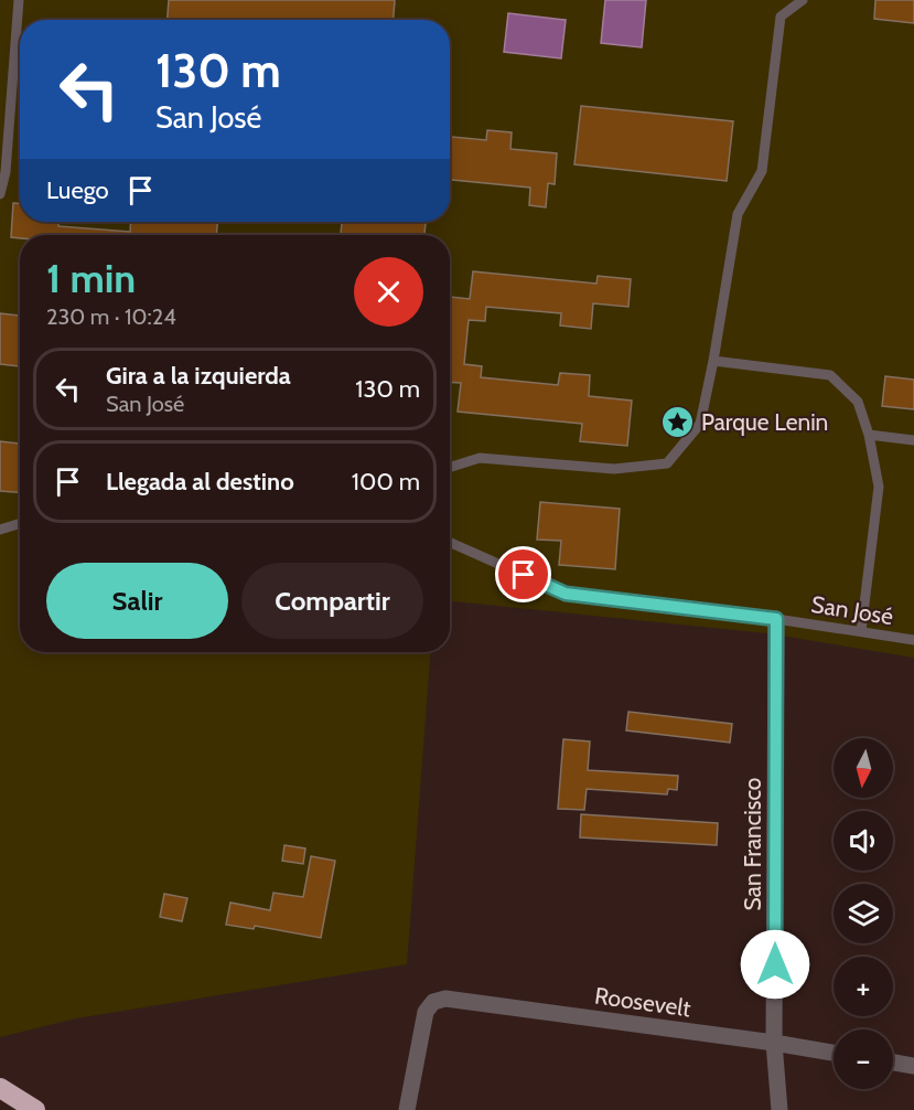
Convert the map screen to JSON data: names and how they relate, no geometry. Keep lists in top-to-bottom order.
{
  "streets": {
    "street": ["San Francisco", "Roosevelt"],
    "lane": ["San José"]
  },
  "crossings": [
    ["San José", "San Francisco"],
    ["San Francisco", "Roosevelt"]
  ],
  "places": {
    "place": ["Parque Lenin"]
  },
  "north": "bottom",
  "page": {
    "turn": ["130 m", "San José"],
    "then": "Luego",
    "heading": ["1 min", "230 m · 10:24"],
    "list": [
      {
        "name": "Gira a la izquierda",
        "note": "San José",
        "value": "130 m"
      },
      {
        "name": "Llegada al destino",
        "value": "100 m"
      }
    ],
    "buttons": ["Salir", "Compartir"],
    "map_buttons": ["+", "−"]
  }
}
